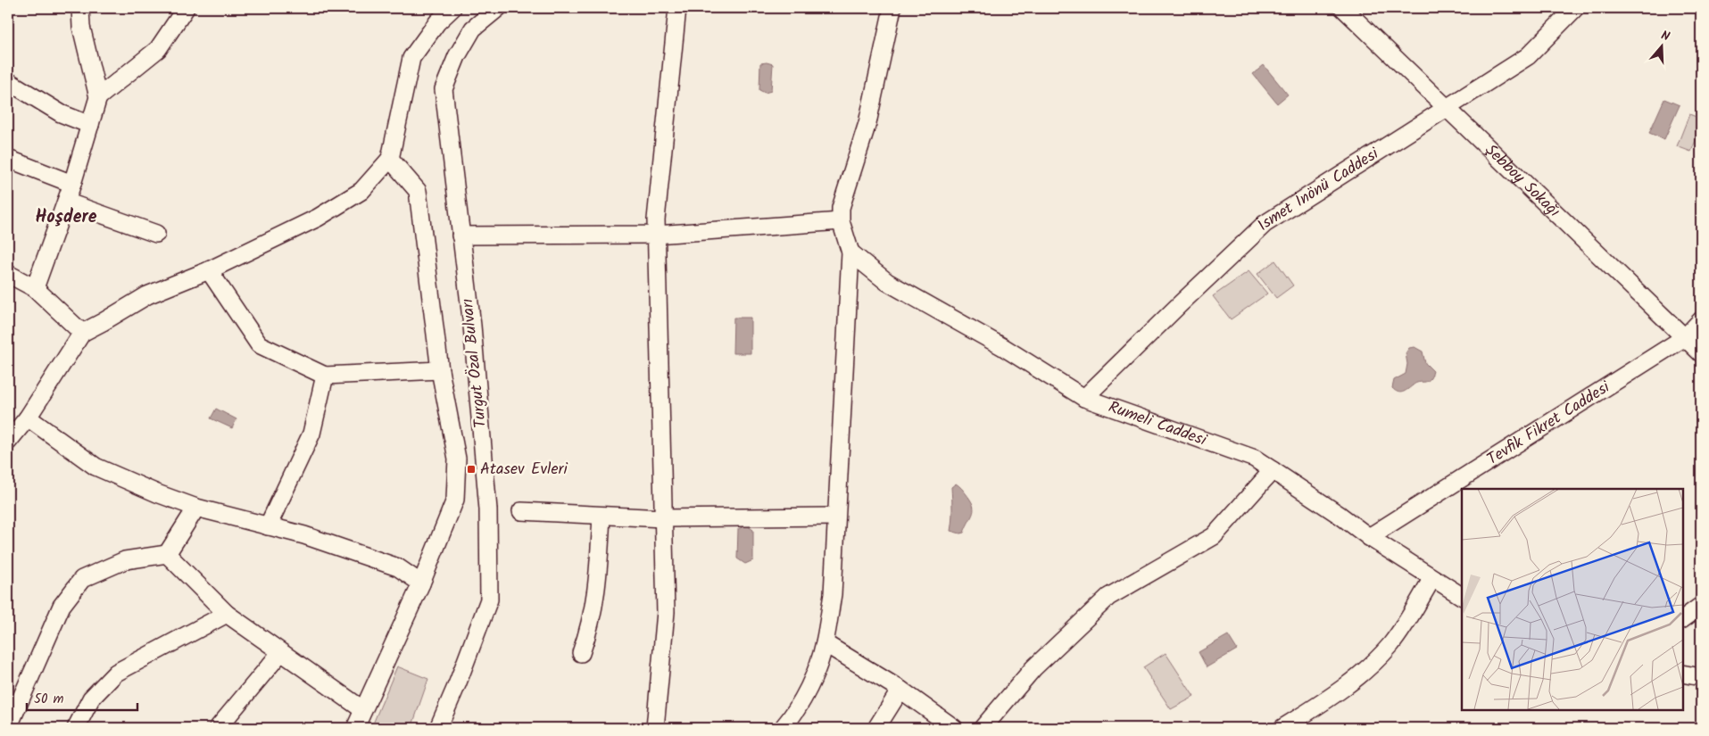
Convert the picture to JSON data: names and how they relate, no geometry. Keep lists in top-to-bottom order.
{
  "streets": {
    "street": [
      "Şebboy Sokağı",
      "İsmet İnönü Caddesi",
      "Turgut Özal Bulvarı",
      "Rumeli Caddesi",
      "Tevfik Fikret Caddesi"
    ]
  },
  "crossings": [
    ["Şebboy Sokağı", "İsmet İnönü Caddesi"],
    ["Şebboy Sokağı", "Tevfik Fikret Caddesi"],
    ["İsmet İnönü Caddesi", "Rumeli Caddesi"],
    ["Rumeli Caddesi", "Tevfik Fikret Caddesi"]
  ],
  "districts": ["Hoşdere"],
  "places": {
    "transit": ["Atasev Evleri"]
  },
  "scale_bar": "50 m",
  "north": "top"
}
